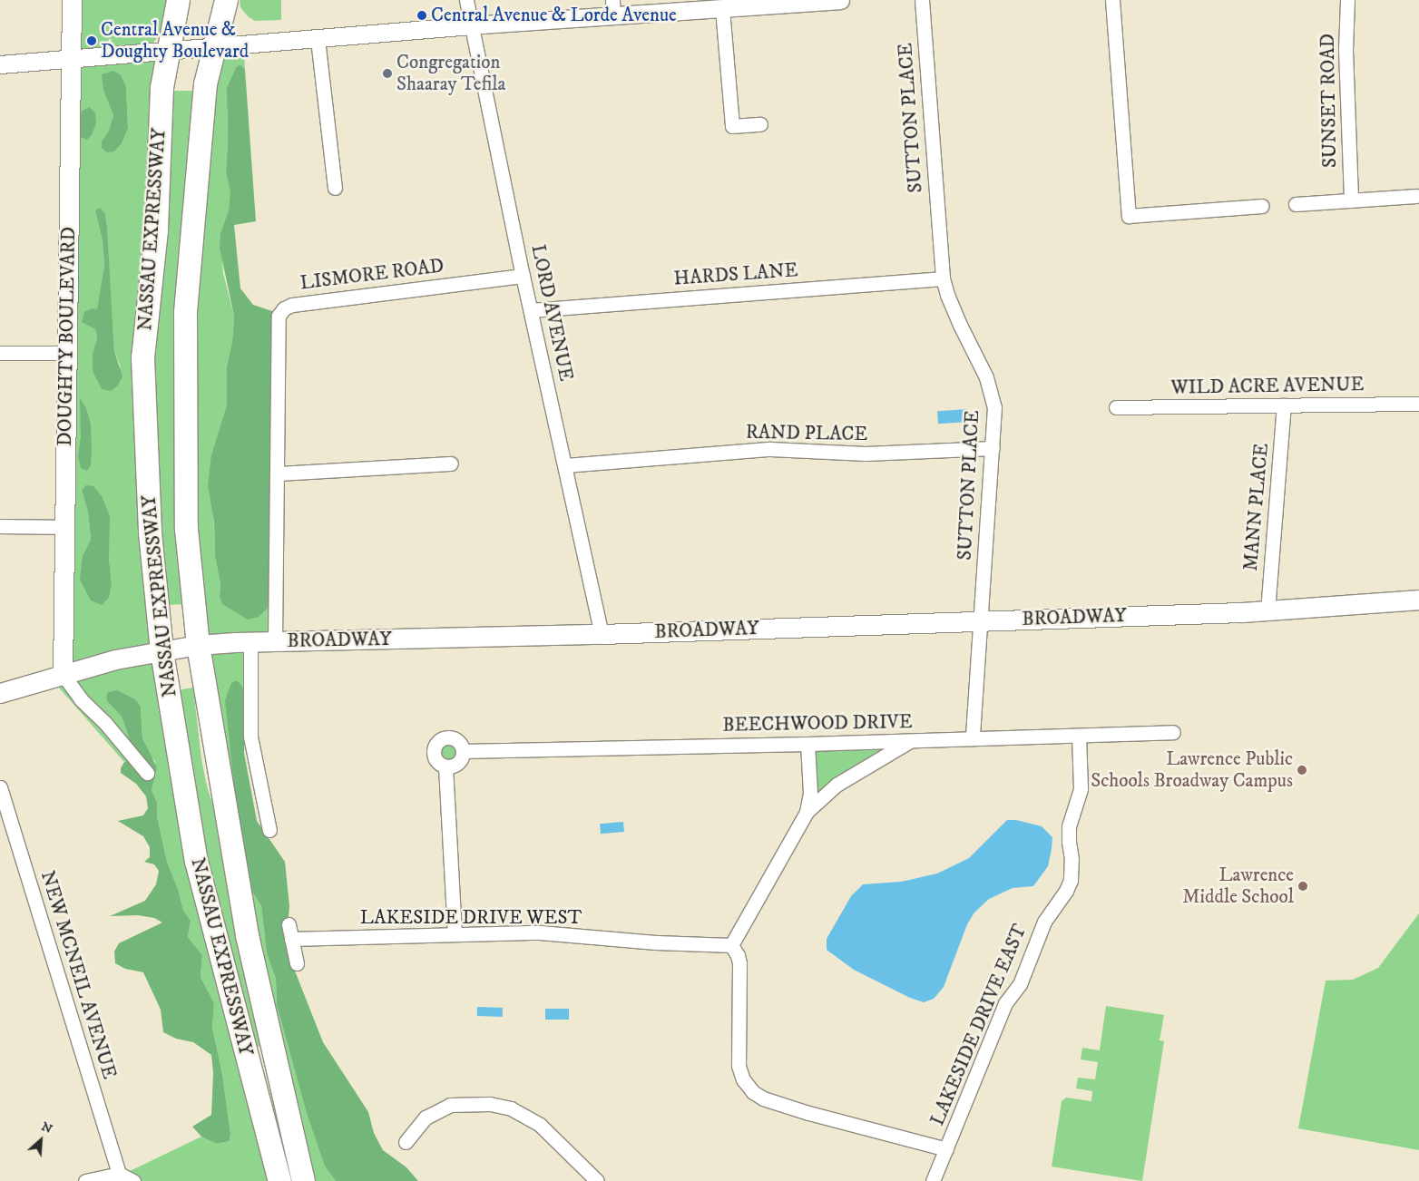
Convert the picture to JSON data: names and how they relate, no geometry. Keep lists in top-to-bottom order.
{
  "streets": {
    "highway": ["NASSAU EXPRESSWAY"],
    "main road": ["DOUGHTY BOULEVARD", "BROADWAY"],
    "street": [
      "SUNSET ROAD",
      "SUTTON PLACE",
      "LISMORE ROAD",
      "HARDS LANE",
      "LORD AVENUE",
      "WILD ACRE AVENUE",
      "RAND PLACE",
      "MANN PLACE",
      "BEECHWOOD DRIVE",
      "LAKESIDE DRIVE WEST",
      "NEW MCNEIL AVENUE",
      "LAKESIDE DRIVE EAST"
    ]
  },
  "crossings": [
    ["SUTTON PLACE", "HARDS LANE"],
    ["SUTTON PLACE", "RAND PLACE"],
    ["SUTTON PLACE", "BROADWAY"],
    ["SUTTON PLACE", "BEECHWOOD DRIVE"],
    ["NASSAU EXPRESSWAY", "BROADWAY"],
    ["LISMORE ROAD", "LORD AVENUE"],
    ["LISMORE ROAD", "BROADWAY"],
    ["HARDS LANE", "LORD AVENUE"],
    ["LORD AVENUE", "RAND PLACE"],
    ["LORD AVENUE", "BROADWAY"],
    ["DOUGHTY BOULEVARD", "BROADWAY"],
    ["WILD ACRE AVENUE", "MANN PLACE"],
    ["MANN PLACE", "BROADWAY"],
    ["BEECHWOOD DRIVE", "LAKESIDE DRIVE EAST"]
  ],
  "places": [
    "Central Avenue & Lorde Avenue",
    "Central Avenue & Doughty Boulevard",
    "Congregation Shaaray Tefila",
    "Lawrence Public Schools Broadway Campus",
    "Lawrence Middle School"
  ],
  "north": "top right"
}
